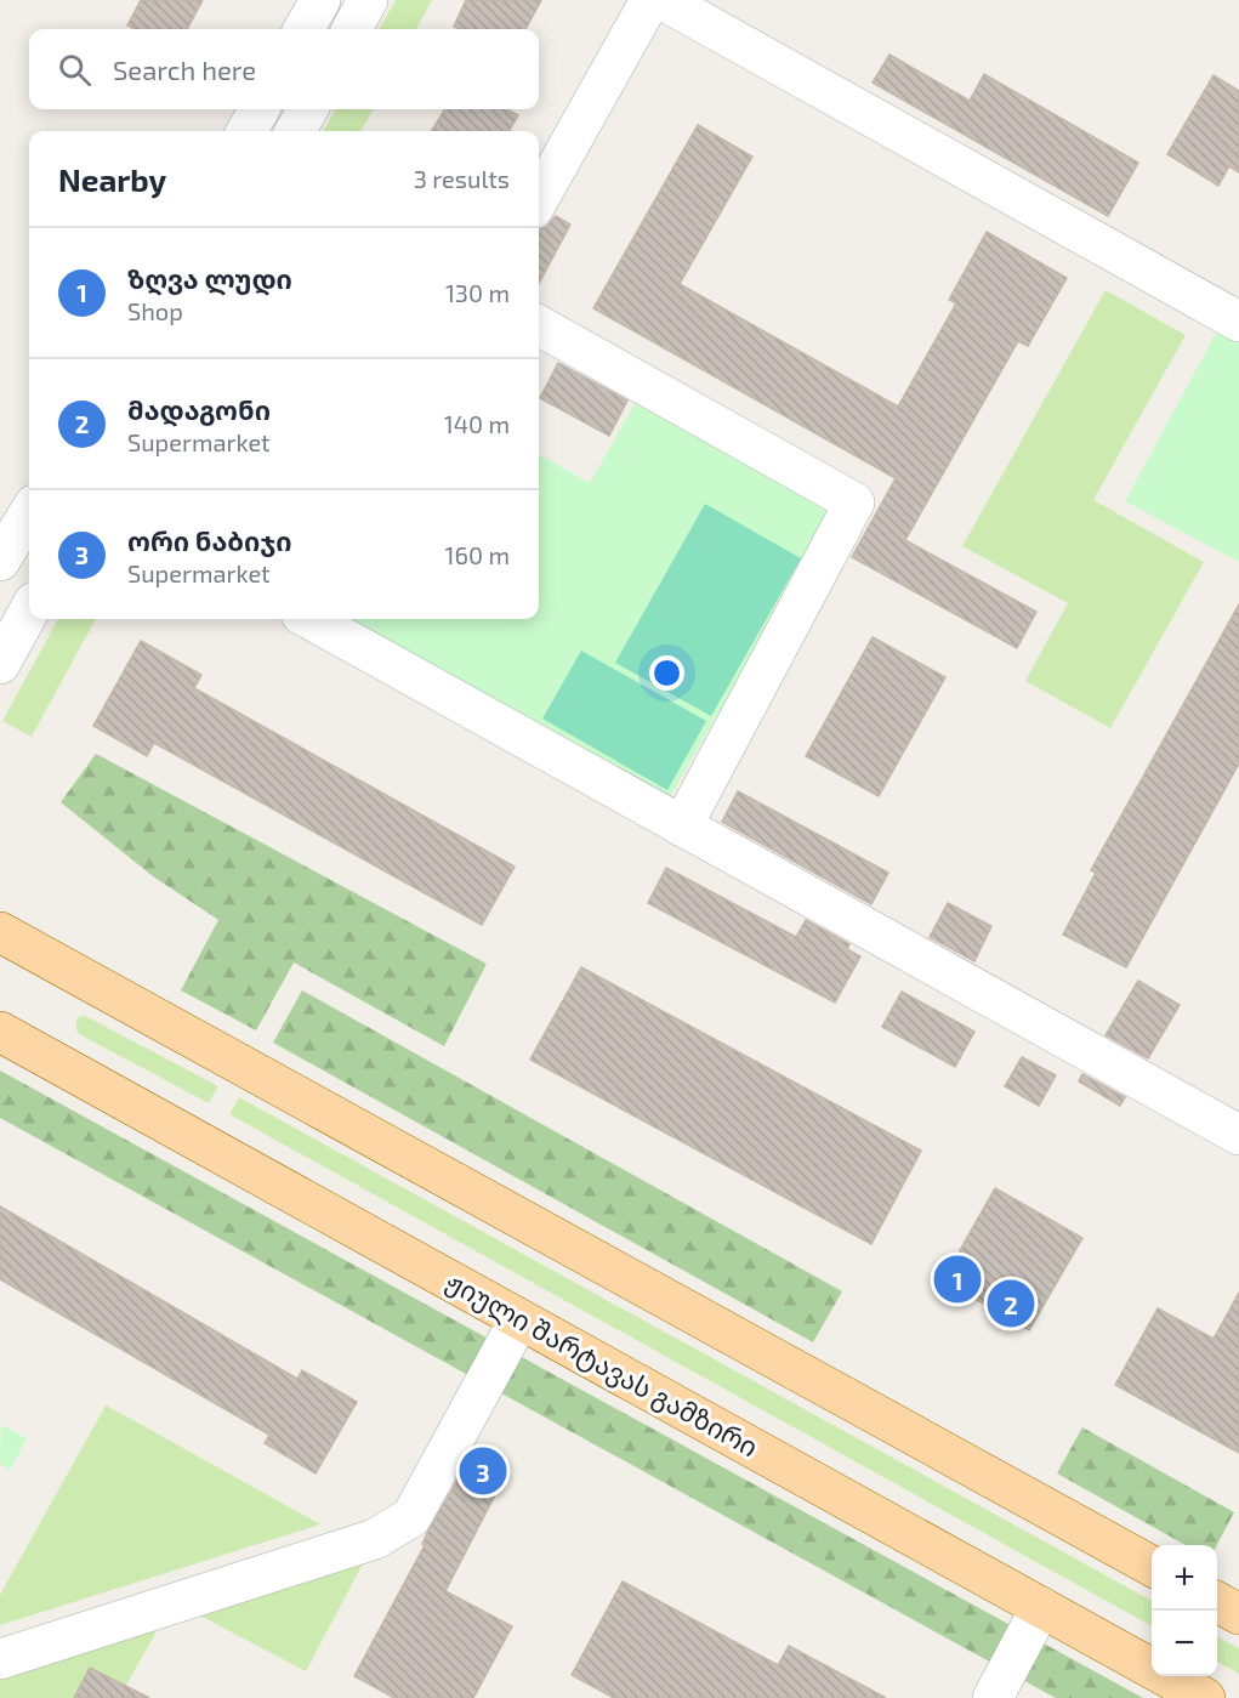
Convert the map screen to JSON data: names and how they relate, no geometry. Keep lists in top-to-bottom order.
{
  "streets": {
    "main road": ["ჟიული შარტავას გამზირი"]
  },
  "page": {
    "search": "Search here",
    "heading": ["Nearby", "3 results"],
    "list": [
      {
        "mark": "1",
        "name": "ზღვა ლუდი",
        "note": "Shop",
        "value": "130 m"
      },
      {
        "mark": "2",
        "name": "მადაგონი",
        "note": "Supermarket",
        "value": "140 m"
      },
      {
        "mark": "3",
        "name": "ორი ნაბიჯი",
        "note": "Supermarket",
        "value": "160 m"
      }
    ],
    "pins": ["1", "2", "3"],
    "map_buttons": ["+", "−"]
  }
}
